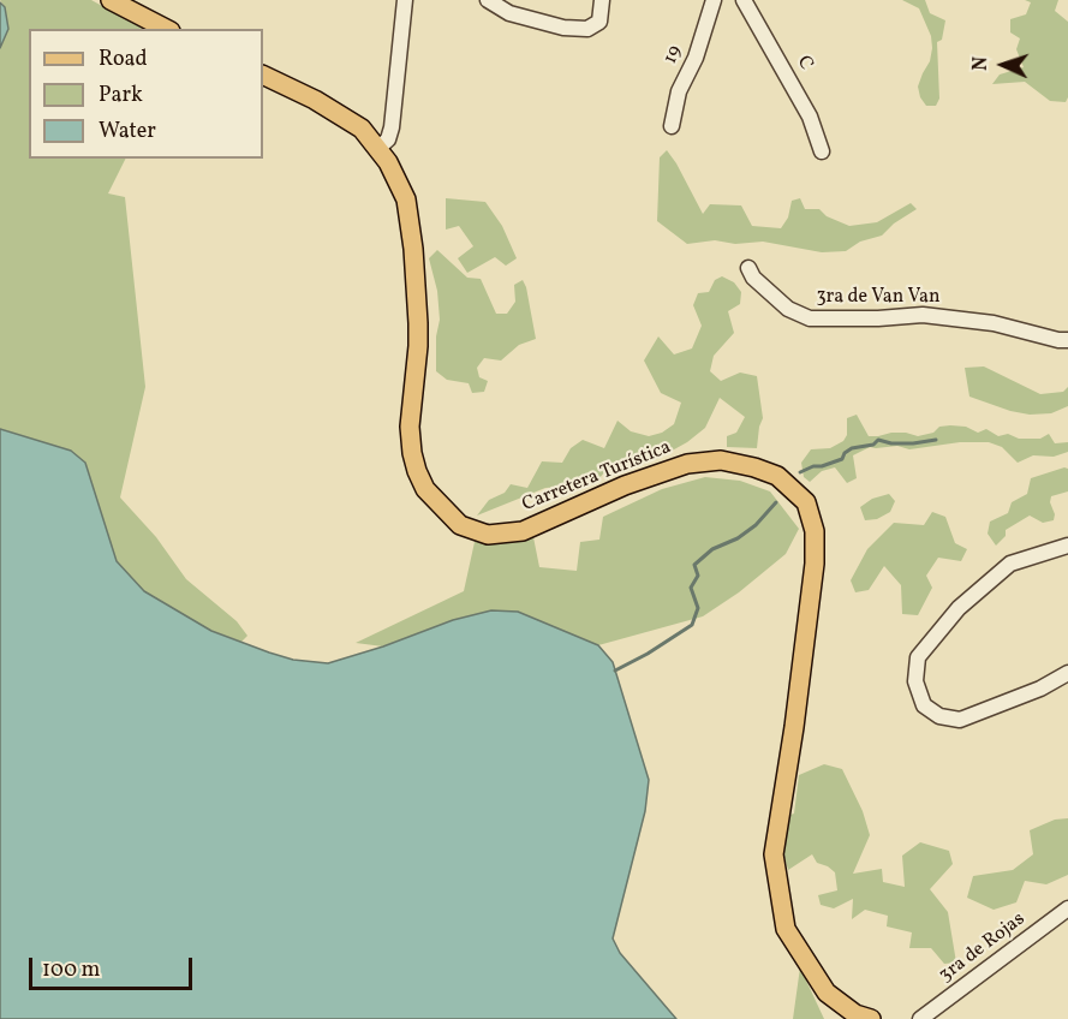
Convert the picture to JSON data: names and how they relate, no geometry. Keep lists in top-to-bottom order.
{
  "streets": {
    "main road": ["Carretera Turística"],
    "street": [
      "19",
      "C",
      "3ra de Van Van",
      "3ra de Rojas"
    ]
  },
  "legend": ["Road", "Park", "Water"],
  "scale_bar": "100 m",
  "north": "left"
}
